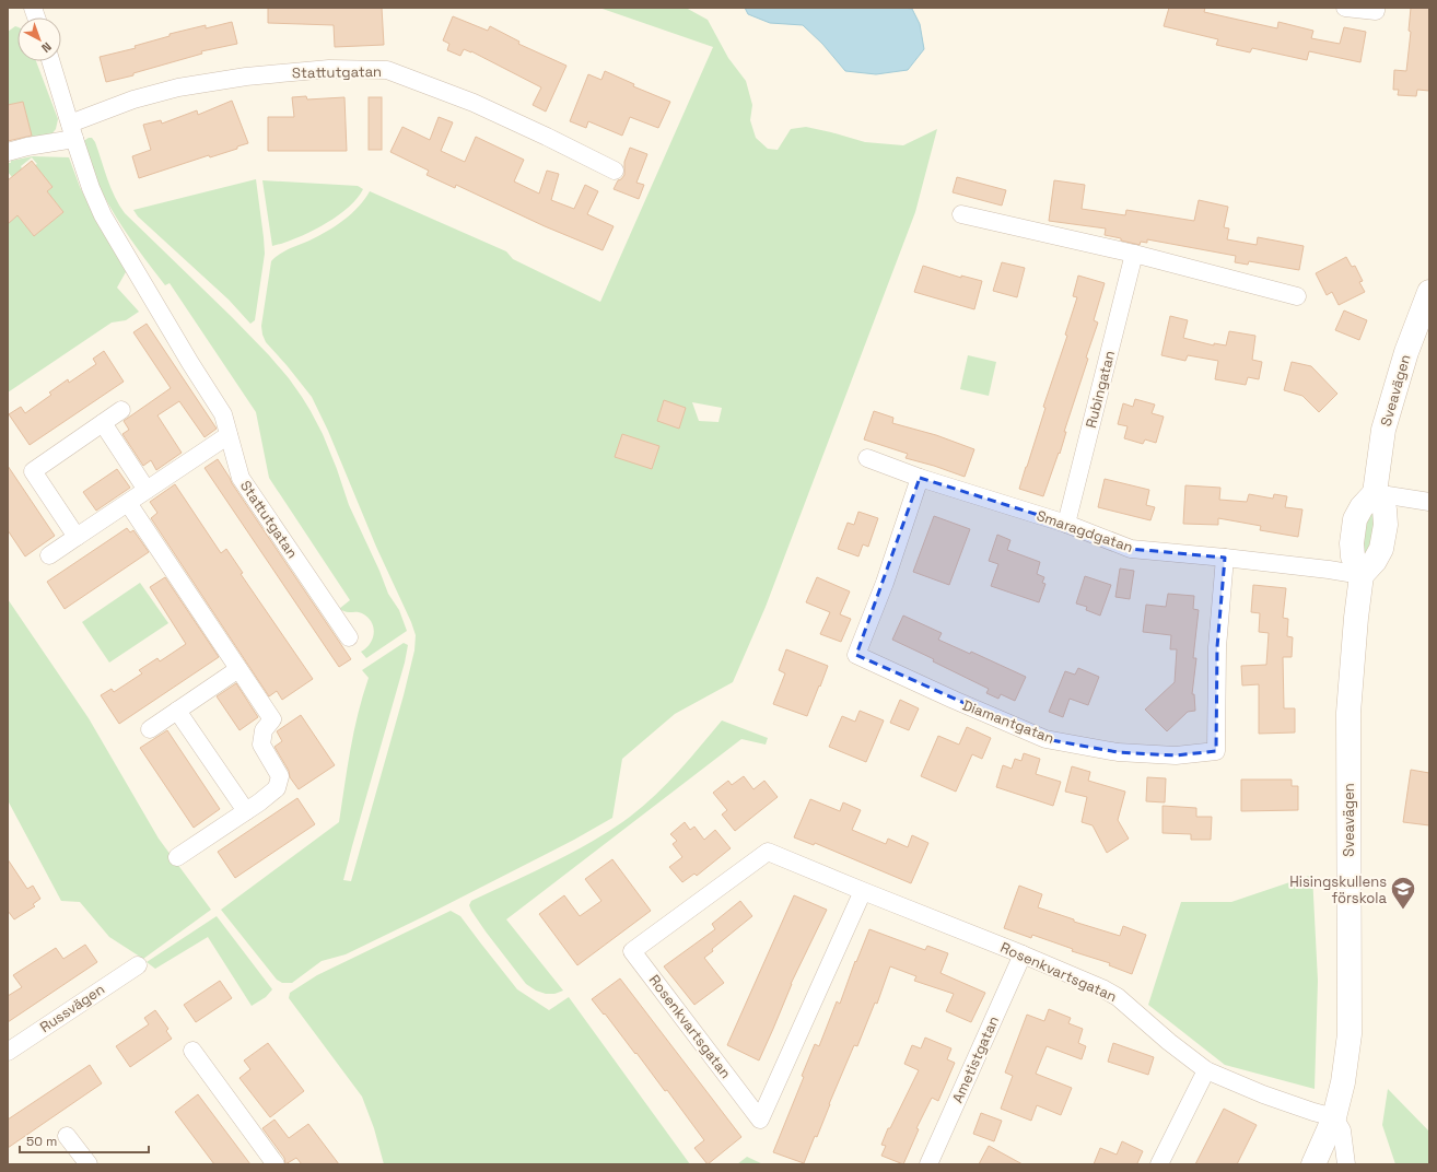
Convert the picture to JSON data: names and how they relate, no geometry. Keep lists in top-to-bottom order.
{
  "streets": {
    "street": [
      "Stattutgatan",
      "Rubingatan",
      "Sveavägen",
      "Smaragdgatan",
      "Diamantgatan",
      "Rosenkvartsgatan",
      "Russvägen",
      "Ametistgatan"
    ]
  },
  "crossings": [
    ["Rubingatan", "Smaragdgatan"],
    ["Sveavägen", "Smaragdgatan"],
    ["Sveavägen", "Rosenkvartsgatan"],
    ["Smaragdgatan", "Diamantgatan"],
    ["Rosenkvartsgatan", "Ametistgatan"]
  ],
  "places": {
    "school or university": ["Hisingskullens förskola"]
  },
  "scale_bar": "50 m",
  "north": "bottom right"
}
